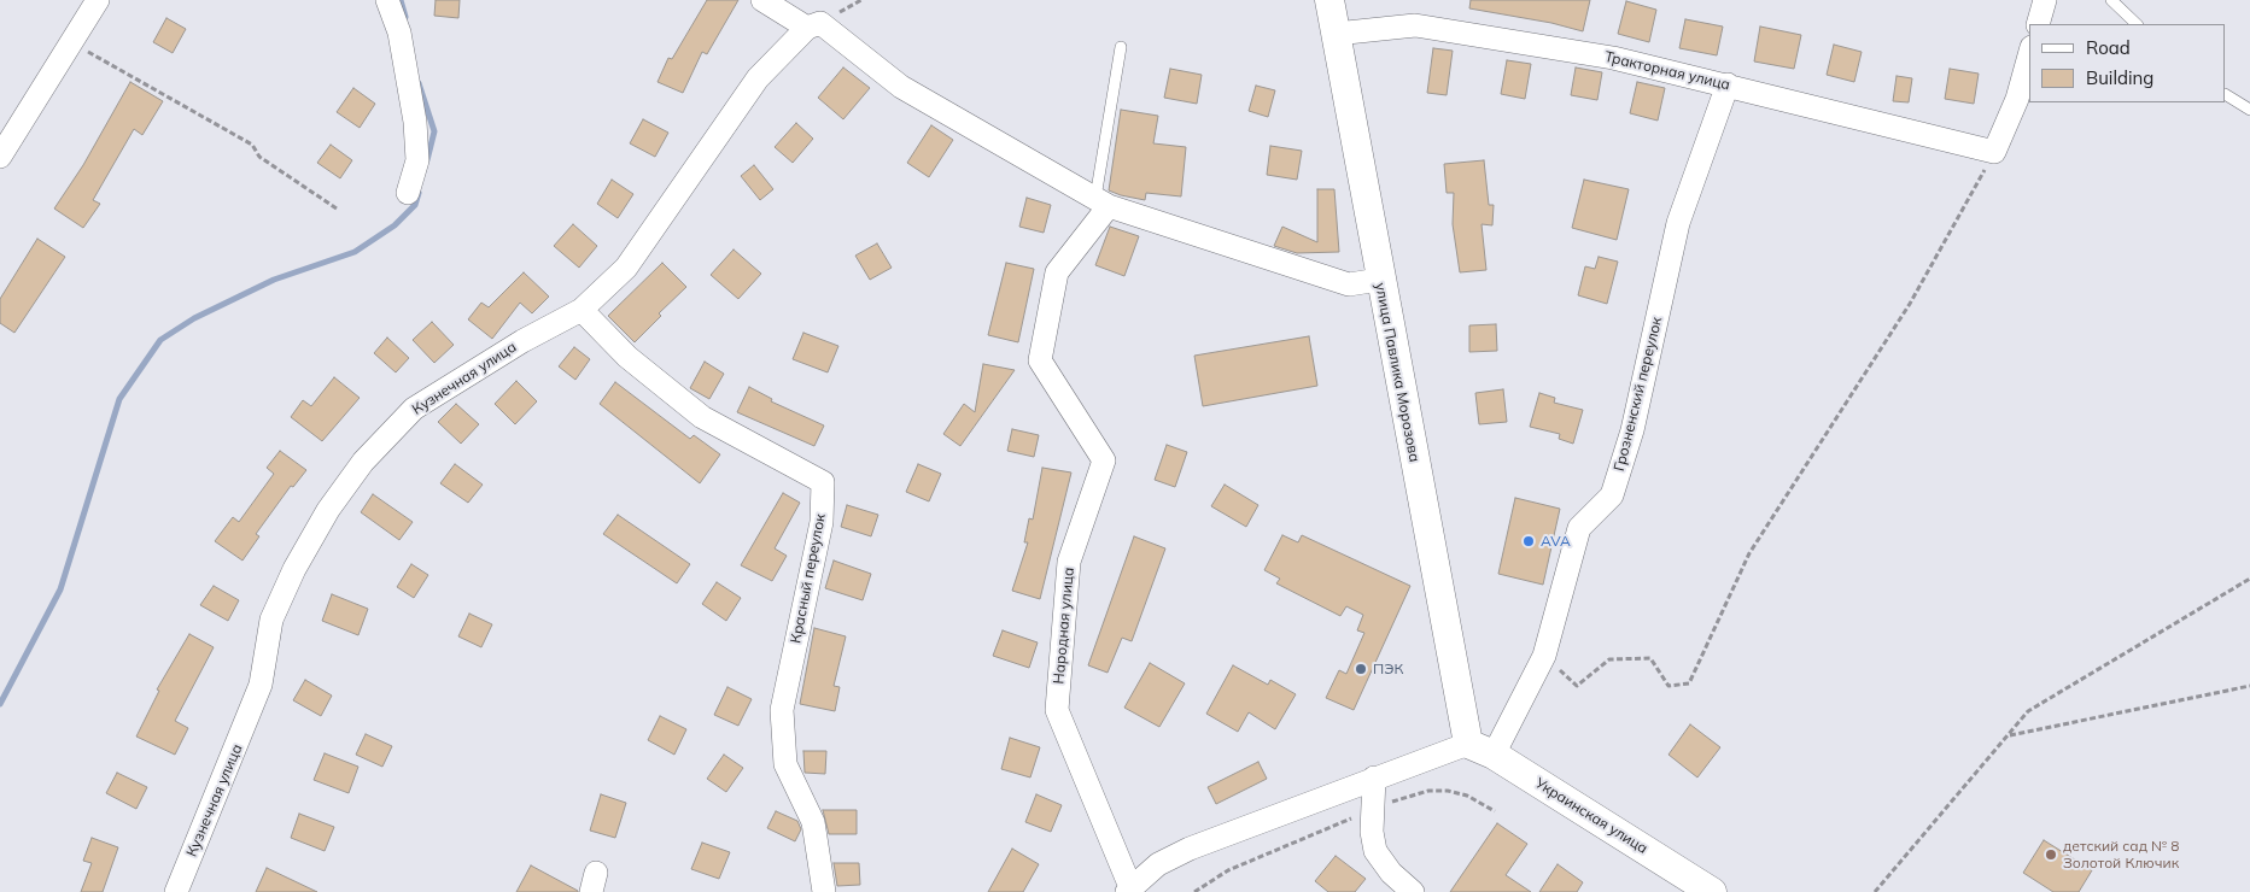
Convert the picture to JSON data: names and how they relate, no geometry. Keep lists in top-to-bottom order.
{
  "streets": {
    "street": [
      "Тракторная улица",
      "улица Павлика Морозова",
      "Кузнечная улица",
      "Грозненский переулок",
      "Красный переулок",
      "Народная улица",
      "Украинская улица"
    ]
  },
  "crossings": [
    ["Тракторная улица", "улица Павлика Морозова"],
    ["Тракторная улица", "Грозненский переулок"],
    ["улица Павлика Морозова", "Грозненский переулок"],
    ["улица Павлика Морозова", "Народная улица"],
    ["улица Павлика Морозова", "Украинская улица"],
    ["Кузнечная улица", "Красный переулок"],
    ["Грозненский переулок", "Народная улица"],
    ["Грозненский переулок", "Украинская улица"],
    ["Народная улица", "Украинская улица"]
  ],
  "places": ["AVA", "ПЭК", "детский сад № 8 Золотой Ключик"],
  "legend": ["Road", "Building"]
}
